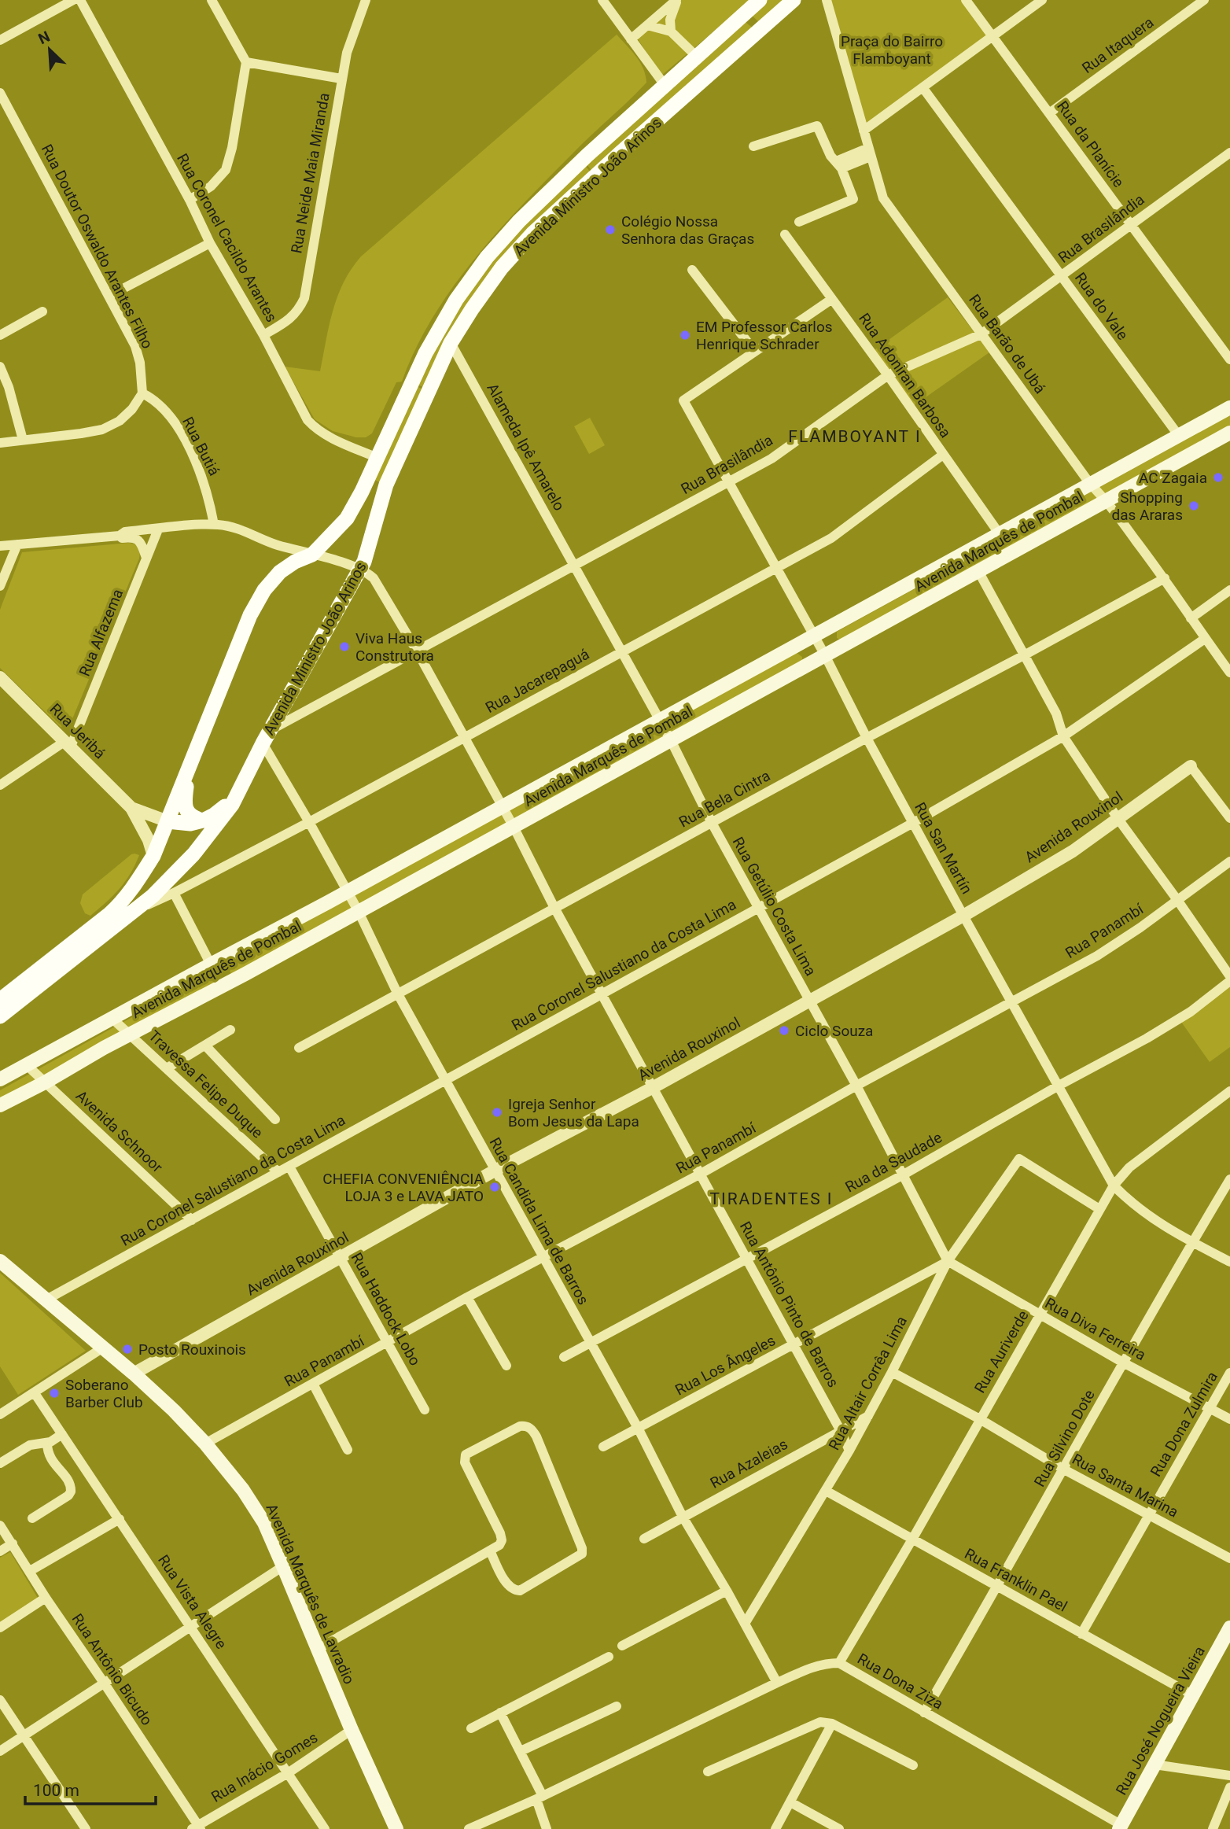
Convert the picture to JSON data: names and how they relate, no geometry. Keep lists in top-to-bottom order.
{
  "streets": {
    "main road": [
      "Avenida Ministro João Arinos",
      "Avenida Marquês de Pombal",
      "Avenida Marquês de Lavradio",
      "Rua José Nogueira Vieira"
    ],
    "street": [
      "Rua Itaquera",
      "Rua da Planície",
      "Rua Neide Maia Miranda",
      "Rua Brasilândia",
      "Rua Coronel Cacildo Arantes",
      "Rua Doutor Oswaldo Arantes Filho",
      "Rua do Vale",
      "Rua Barão de Ubá",
      "Rua Adoniran Barbosa",
      "Rua Butiá",
      "Alameda Ipê Amarelo",
      "Rua Alfazema",
      "Rua Jacarepaguá",
      "Rua Jeribá",
      "Rua Bela Cintra",
      "Avenida Rouxinol",
      "Rua San Martín",
      "Rua Getúlio Costa Lima",
      "Rua Panambí",
      "Rua Coronel Salustiano da Costa Lima",
      "Travessa Felipe Duque",
      "Avenida Schnoor",
      "Rua da Saudade",
      "Rua Candida Lima de Barros",
      "Rua Antônio Pinto de Barros",
      "Rua Haddock Lobo",
      "Rua Diva Ferreira",
      "Rua Auriverde",
      "Rua Los Ângeles",
      "Rua Altair Corrêa Lima",
      "Rua Dona Zulmira",
      "Rua Silvino Dote",
      "Rua Azaleias",
      "Rua Santa Marina",
      "Rua Franklin Pael",
      "Rua Vista Alegre",
      "Rua Antônio Bicudo",
      "Rua Dona Ziza",
      "Rua Inácio Gomes"
    ]
  },
  "crossings": [
    ["Rua Itaquera", "Rua da Planície"],
    ["Rua da Planície", "Rua Brasilândia"],
    ["Rua Neide Maia Miranda", "Rua Coronel Cacildo Arantes"],
    ["Avenida Ministro João Arinos", "Rua Brasilândia"],
    ["Avenida Ministro João Arinos", "Rua Coronel Cacildo Arantes"],
    ["Avenida Ministro João Arinos", "Alameda Ipê Amarelo"],
    ["Avenida Ministro João Arinos", "Rua Jacarepaguá"],
    ["Rua Brasilândia", "Rua do Vale"],
    ["Rua Brasilândia", "Rua Barão de Ubá"],
    ["Rua Brasilândia", "Rua Adoniran Barbosa"],
    ["Rua Brasilândia", "Alameda Ipê Amarelo"],
    ["Rua Doutor Oswaldo Arantes Filho", "Rua Butiá"],
    ["Rua do Vale", "Avenida Marquês de Pombal"],
    ["Rua Barão de Ubá", "Avenida Marquês de Pombal"],
    ["Rua Barão de Ubá", "Rua Bela Cintra"],
    ["Rua Barão de Ubá", "Rua Coronel Salustiano da Costa Lima"],
    ["Rua Adoniran Barbosa", "Avenida Marquês de Pombal"],
    ["Rua Adoniran Barbosa", "Rua Jacarepaguá"],
    ["Avenida Marquês de Pombal", "Rua San Martín"],
    ["Avenida Marquês de Pombal", "Rua Getúlio Costa Lima"],
    ["Avenida Marquês de Pombal", "Travessa Felipe Duque"],
    ["Avenida Marquês de Pombal", "Avenida Schnoor"],
    ["Avenida Marquês de Pombal", "Rua Candida Lima de Barros"],
    ["Avenida Marquês de Pombal", "Rua Antônio Pinto de Barros"],
    ["Rua Alfazema", "Rua Jeribá"],
    ["Rua Bela Cintra", "Rua San Martín"],
    ["Rua Bela Cintra", "Rua Getúlio Costa Lima"],
    ["Rua Bela Cintra", "Rua Candida Lima de Barros"],
    ["Rua Bela Cintra", "Rua Antônio Pinto de Barros"],
    ["Avenida Rouxinol", "Rua San Martín"],
    ["Avenida Rouxinol", "Rua Getúlio Costa Lima"],
    ["Avenida Rouxinol", "Rua Candida Lima de Barros"],
    ["Avenida Rouxinol", "Rua Antônio Pinto de Barros"],
    ["Avenida Rouxinol", "Rua Haddock Lobo"],
    ["Avenida Rouxinol", "Avenida Marquês de Lavradio"],
    ["Rua San Martín", "Rua Panambí"],
    ["Rua San Martín", "Rua Coronel Salustiano da Costa Lima"],
    ["Rua San Martín", "Rua da Saudade"],
    ["Rua San Martín", "Rua Auriverde"],
    ["Rua San Martín", "Rua Silvino Dote"],
    ["Rua Getúlio Costa Lima", "Rua Panambí"],
    ["Rua Getúlio Costa Lima", "Rua Coronel Salustiano da Costa Lima"],
    ["Rua Getúlio Costa Lima", "Rua da Saudade"],
    ["Rua Getúlio Costa Lima", "Rua Diva Ferreira"],
    ["Rua Getúlio Costa Lima", "Rua Los Ângeles"],
    ["Rua Getúlio Costa Lima", "Rua Altair Corrêa Lima"],
    ["Rua Panambí", "Rua Candida Lima de Barros"],
    ["Rua Panambí", "Rua Antônio Pinto de Barros"],
    ["Rua Panambí", "Rua Haddock Lobo"],
    ["Rua Panambí", "Avenida Marquês de Lavradio"],
    ["Rua Coronel Salustiano da Costa Lima", "Travessa Felipe Duque"],
    ["Rua Coronel Salustiano da Costa Lima", "Avenida Schnoor"],
    ["Rua Coronel Salustiano da Costa Lima", "Rua Candida Lima de Barros"],
    ["Rua Coronel Salustiano da Costa Lima", "Rua Antônio Pinto de Barros"],
    ["Rua Coronel Salustiano da Costa Lima", "Rua Haddock Lobo"],
    ["Rua Coronel Salustiano da Costa Lima", "Avenida Marquês de Lavradio"],
    ["Rua da Saudade", "Rua Candida Lima de Barros"],
    ["Rua da Saudade", "Rua Antônio Pinto de Barros"],
    ["Rua Candida Lima de Barros", "Rua Los Ângeles"],
    ["Rua Candida Lima de Barros", "Rua Altair Corrêa Lima"],
    ["Rua Candida Lima de Barros", "Rua Azaleias"],
    ["Rua Candida Lima de Barros", "Rua Dona Ziza"],
    ["Rua Antônio Pinto de Barros", "Rua Los Ângeles"],
    ["Rua Antônio Pinto de Barros", "Rua Altair Corrêa Lima"],
    ["Rua Antônio Pinto de Barros", "Rua Azaleias"],
    ["Rua Diva Ferreira", "Rua Auriverde"],
    ["Rua Diva Ferreira", "Rua Los Ângeles"],
    ["Rua Diva Ferreira", "Rua Altair Corrêa Lima"],
    ["Rua Diva Ferreira", "Rua Dona Zulmira"],
    ["Rua Diva Ferreira", "Rua Silvino Dote"],
    ["Rua Auriverde", "Rua Altair Corrêa Lima"],
    ["Rua Auriverde", "Rua Santa Marina"],
    ["Rua Auriverde", "Rua Franklin Pael"],
    ["Rua Auriverde", "Rua Dona Ziza"],
    ["Rua Los Ângeles", "Rua Altair Corrêa Lima"],
    ["Rua Altair Corrêa Lima", "Rua Azaleias"],
    ["Rua Altair Corrêa Lima", "Rua Santa Marina"],
    ["Rua Altair Corrêa Lima", "Rua Franklin Pael"],
    ["Rua Dona Zulmira", "Rua Santa Marina"],
    ["Rua Dona Zulmira", "Rua Franklin Pael"],
    ["Rua Silvino Dote", "Rua Santa Marina"],
    ["Rua Silvino Dote", "Rua Franklin Pael"],
    ["Rua Silvino Dote", "Rua Dona Ziza"],
    ["Rua Franklin Pael", "Rua José Nogueira Vieira"],
    ["Avenida Marquês de Lavradio", "Rua Inácio Gomes"],
    ["Rua Vista Alegre", "Rua Inácio Gomes"],
    ["Rua Antônio Bicudo", "Rua Inácio Gomes"],
    ["Rua Dona Ziza", "Rua José Nogueira Vieira"]
  ],
  "districts": ["FLAMBOYANT I", "TIRADENTES I"],
  "parks": ["Praça do Bairro Flamboyant"],
  "places": [
    "Colégio Nossa Senhora das Graças",
    "EM Professor Carlos Henrique Schrader",
    "AC Zagaia",
    "Shopping das Araras",
    "Viva Haus Construtora",
    "Ciclo Souza",
    "Igreja Senhor Bom Jesus da Lapa",
    "CHEFIA CONVENIÊNCIA LOJA 3 e LAVA JATO",
    "Posto Rouxinois",
    "Soberano Barber Club"
  ],
  "scale_bar": "100 m",
  "north": "top left"
}
